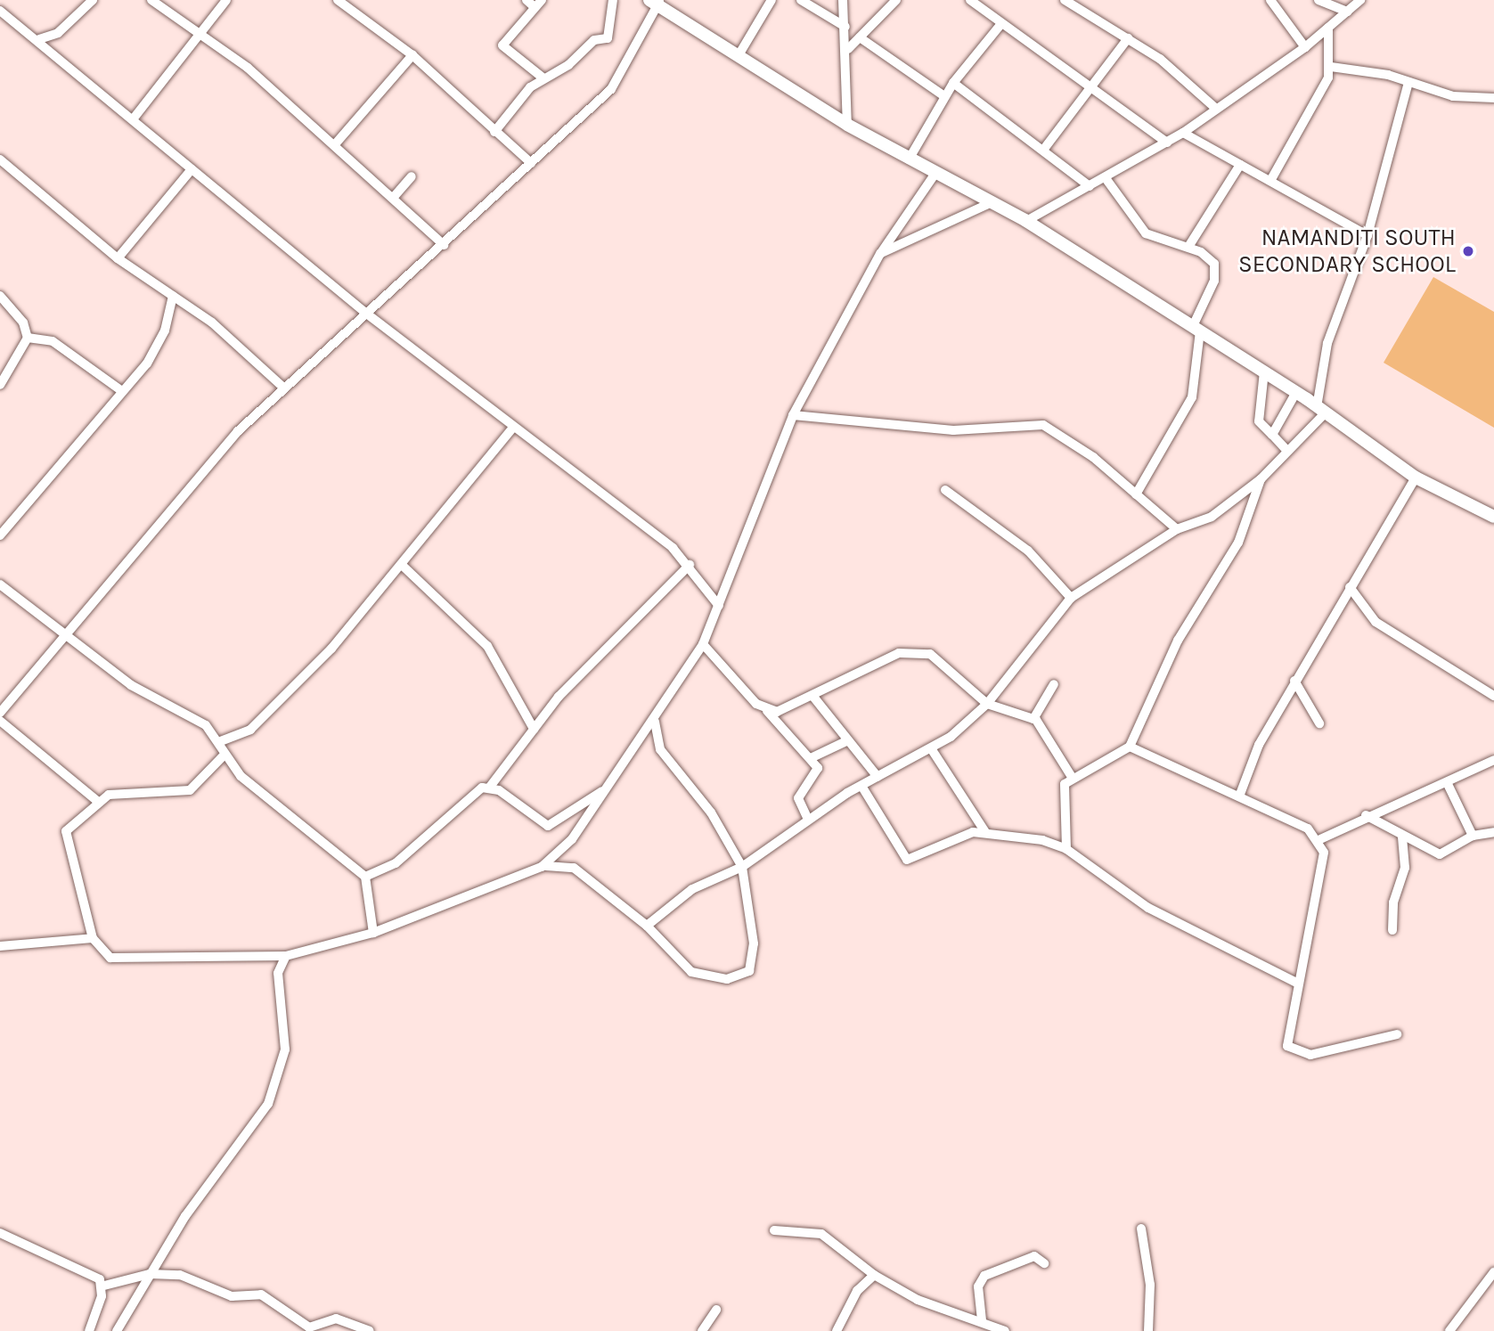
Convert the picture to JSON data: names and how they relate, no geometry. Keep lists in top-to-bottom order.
{
  "places": ["NAMANDITI SOUTH SECONDARY SCHOOL"]
}
